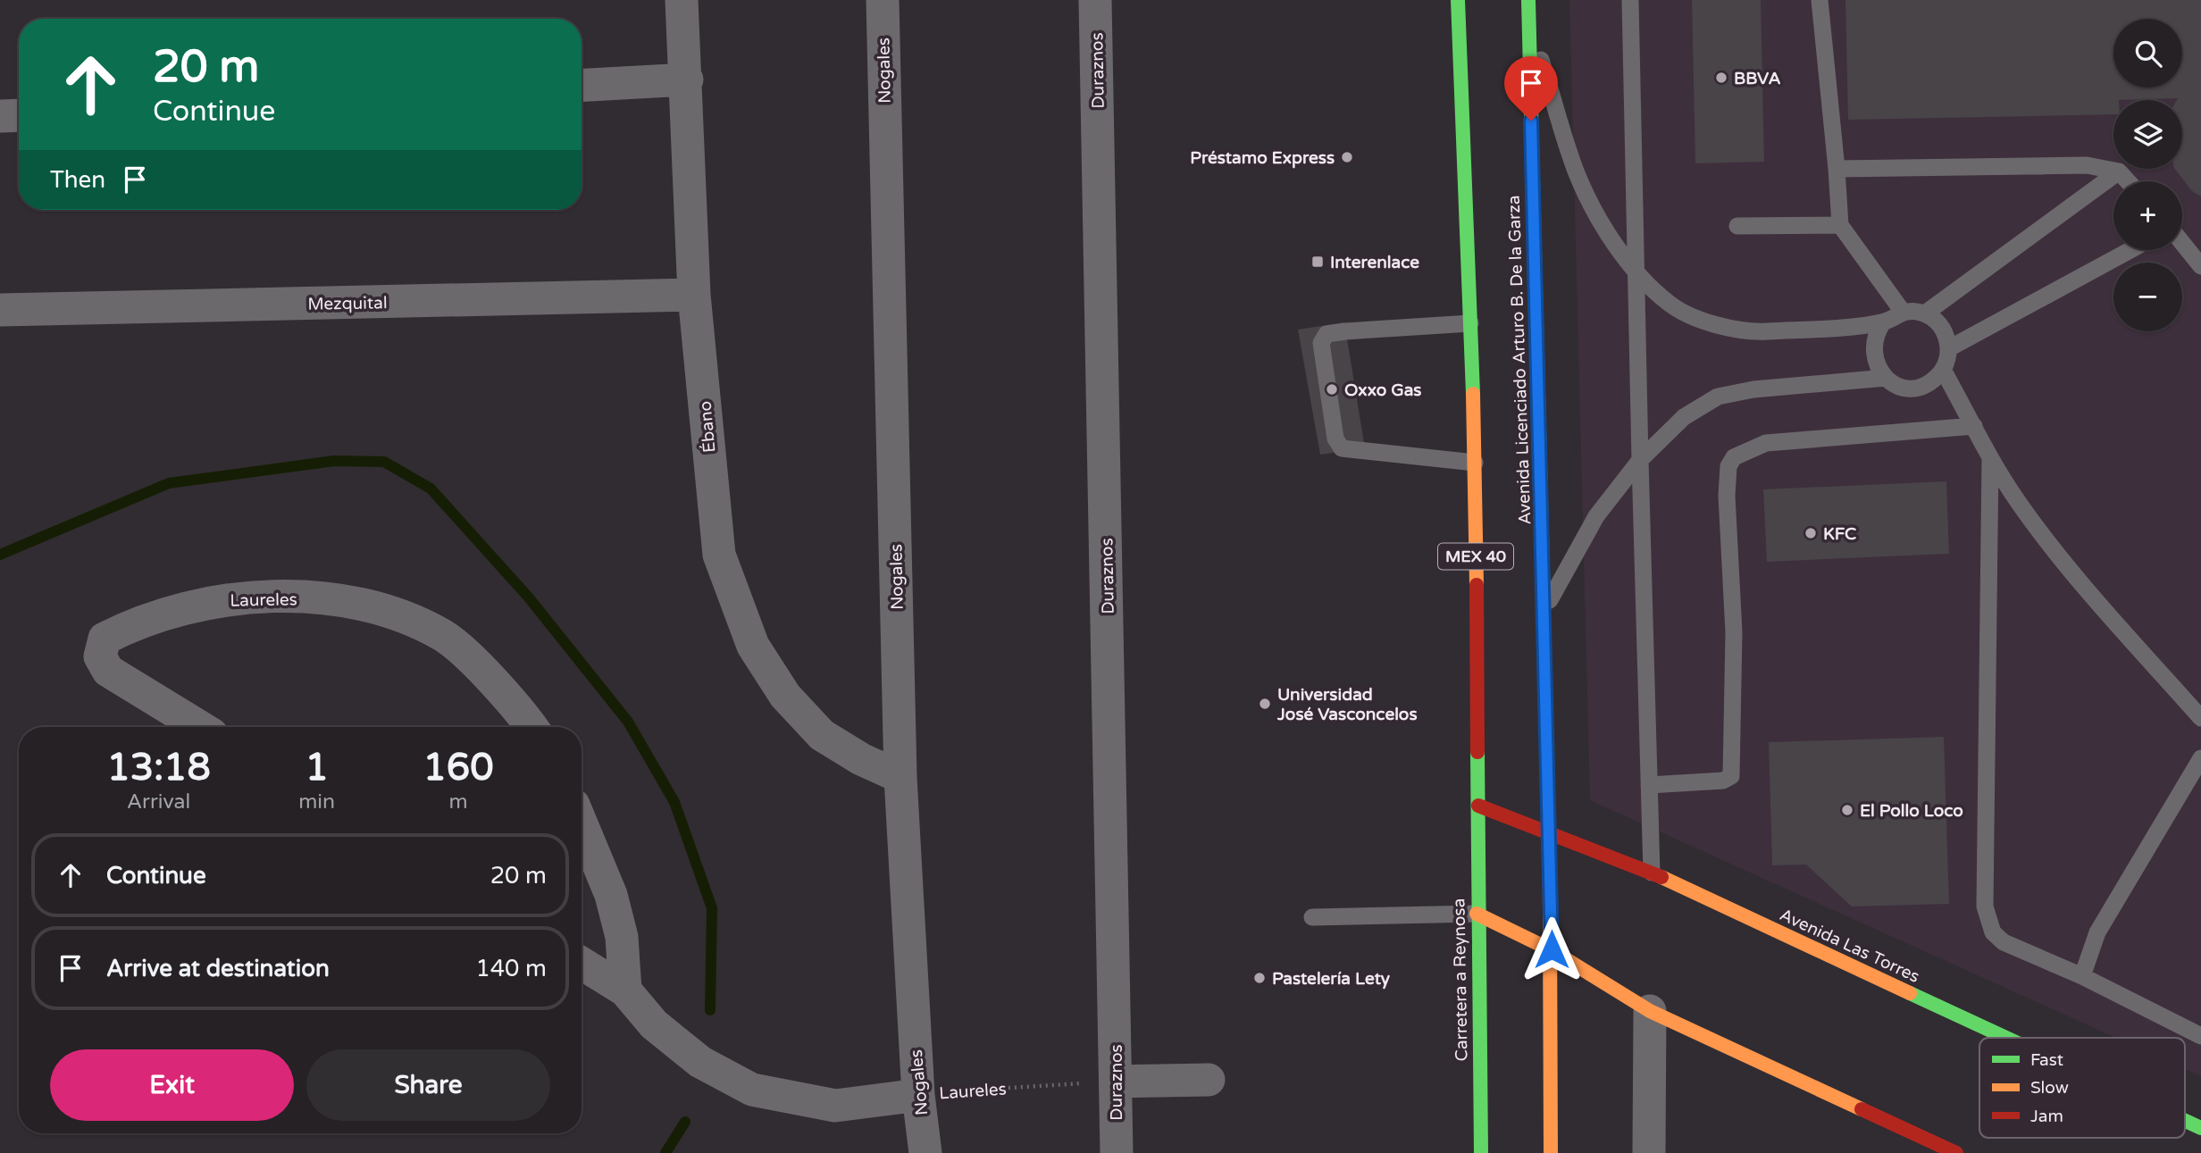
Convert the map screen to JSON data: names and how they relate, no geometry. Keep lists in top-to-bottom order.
{
  "streets": {
    "main road": [
      "Avenida Licenciado Arturo B. De la Garza",
      "MEX 40",
      "Avenida Las Torres",
      "Carretera a Reynosa"
    ],
    "street": [
      "Nogales",
      "Duraznos",
      "Mezquital",
      "Ébano",
      "Laureles"
    ]
  },
  "crossings": [
    ["Nogales", "Ébano"],
    ["Nogales", "Laureles"],
    ["Duraznos", "Laureles"],
    ["Mezquital", "Ébano"],
    ["Avenida Licenciado Arturo B. De la Garza", "Avenida Las Torres"],
    ["MEX 40", "Avenida Las Torres"],
    ["MEX 40", "Carretera a Reynosa"],
    ["Avenida Las Torres", "Carretera a Reynosa"]
  ],
  "places": {
    "other": [
      "BBVA",
      "Préstamo Express",
      "Oxxo Gas",
      "KFC",
      "Universidad José Vasconcelos",
      "El Pollo Loco",
      "Pastelería Lety"
    ],
    "transit": ["Interenlace"]
  },
  "legend": ["Fast", "Slow", "Jam"],
  "page": {
    "map_buttons": ["+", "−"],
    "turn": ["20 m", "Continue"],
    "then": "Then",
    "eta": [
      "13:18",
      "Arrival",
      "1",
      "min",
      "160",
      "m"
    ],
    "list": [
      {
        "name": "Continue",
        "value": "20 m"
      },
      {
        "name": "Arrive at destination",
        "value": "140 m"
      }
    ],
    "buttons": ["Exit", "Share"]
  }
}
